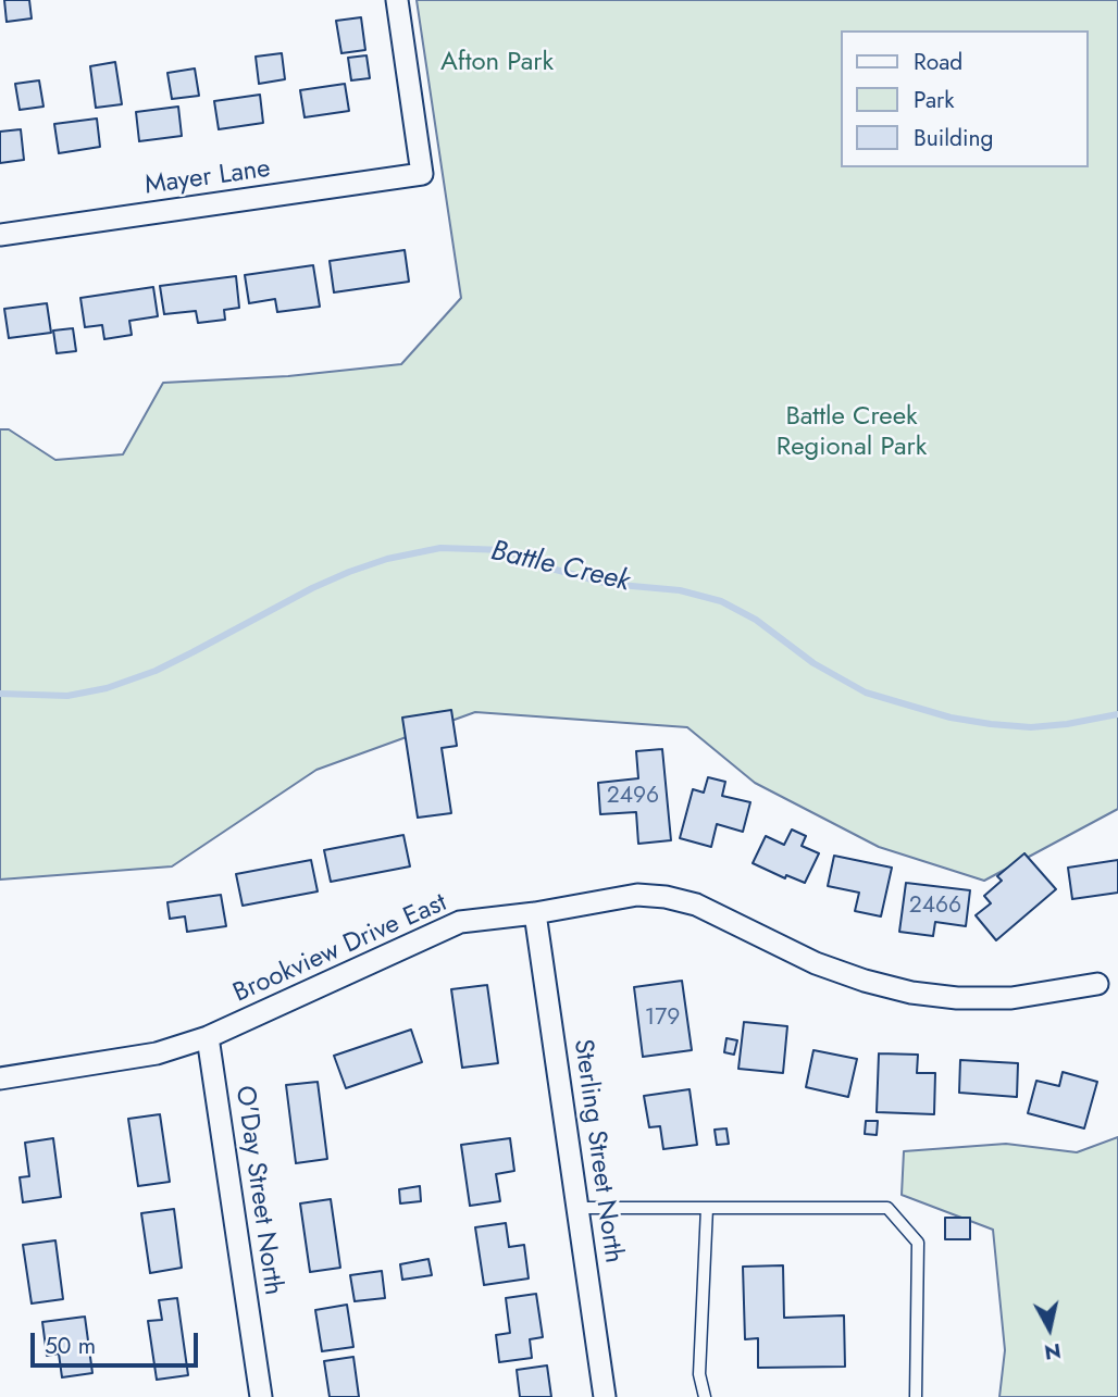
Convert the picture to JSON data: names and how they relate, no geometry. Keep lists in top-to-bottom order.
{
  "streets": {
    "street": [
      "Mayer Lane",
      "Brookview Drive East",
      "Sterling Street North",
      "O'Day Street North"
    ]
  },
  "crossings": [
    ["Brookview Drive East", "Sterling Street North"],
    ["Brookview Drive East", "O'Day Street North"]
  ],
  "water": ["Battle Creek"],
  "parks": ["Afton Park", "Battle Creek Regional Park"],
  "house_numbers": ["2496", "2466", "179"],
  "legend": ["Road", "Park", "Building"],
  "scale_bar": "50 m",
  "north": "bottom"
}
